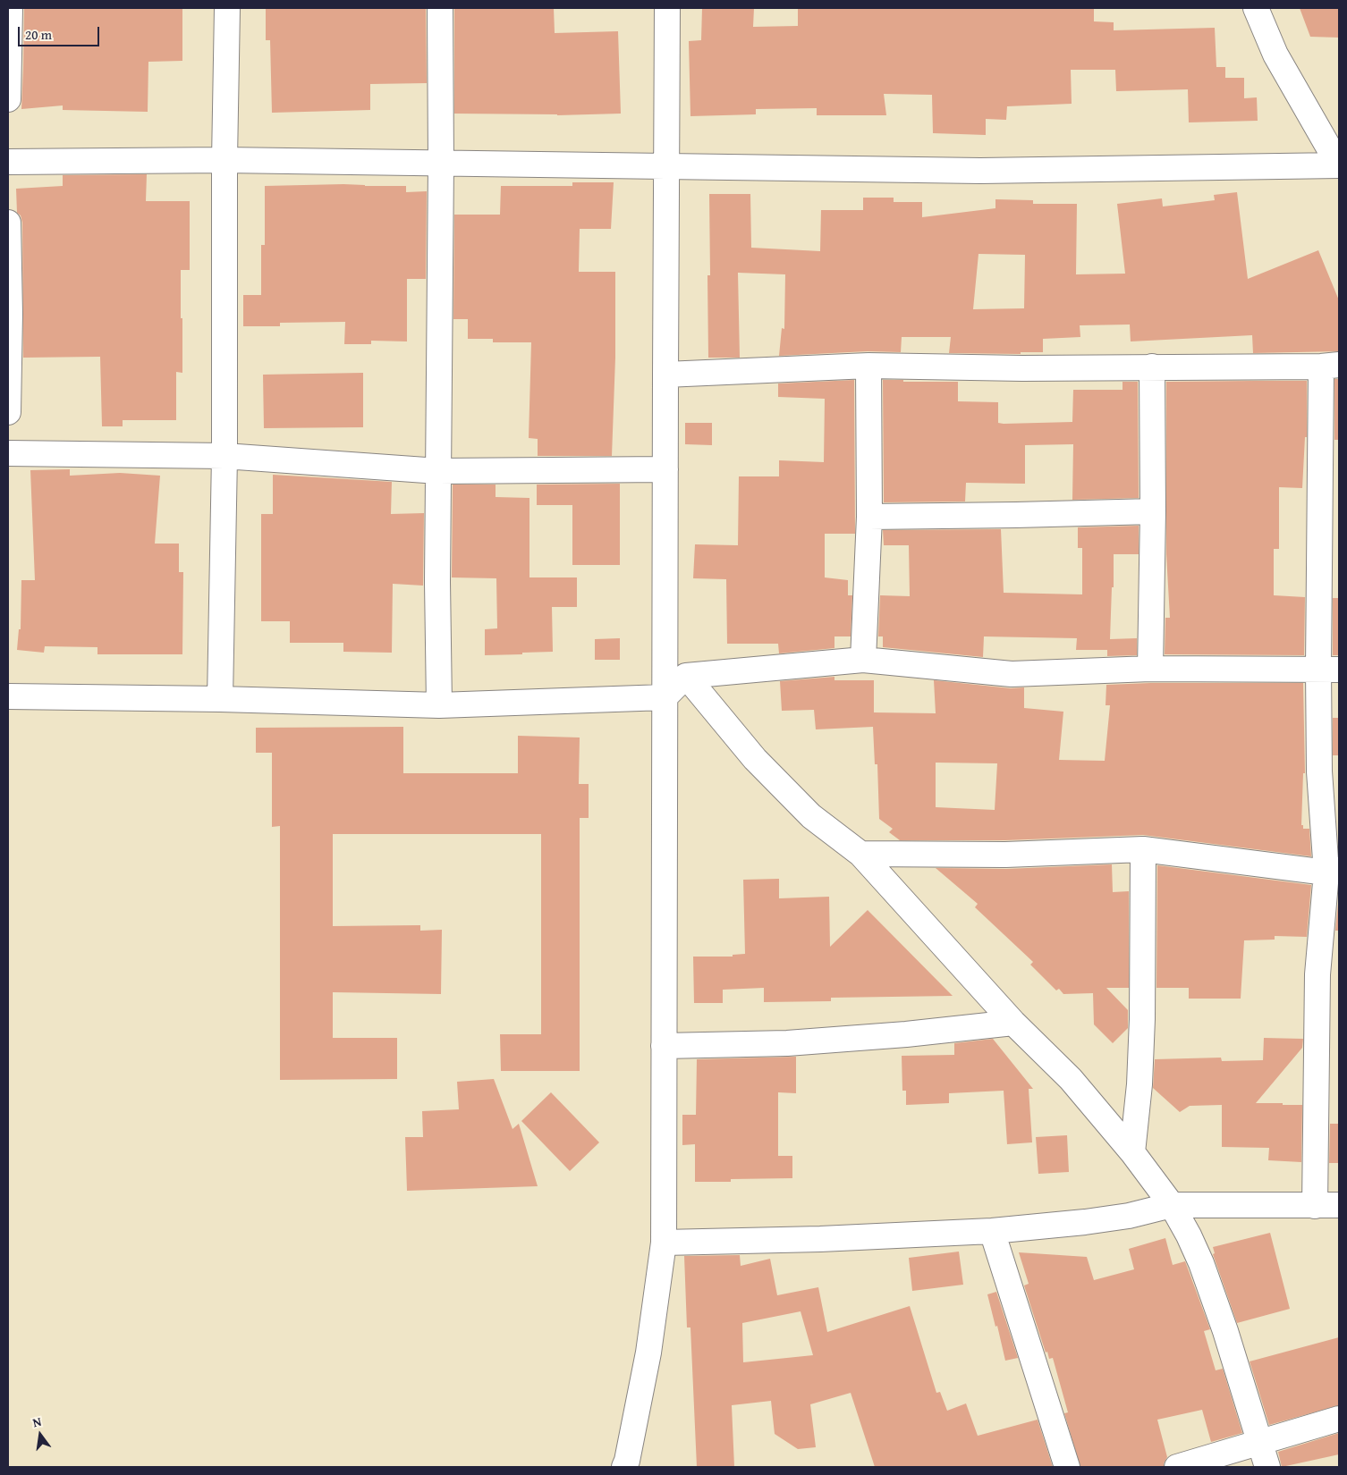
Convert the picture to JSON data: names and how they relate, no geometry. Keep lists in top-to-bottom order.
{
  "scale_bar": "20 m",
  "north": "top"
}
